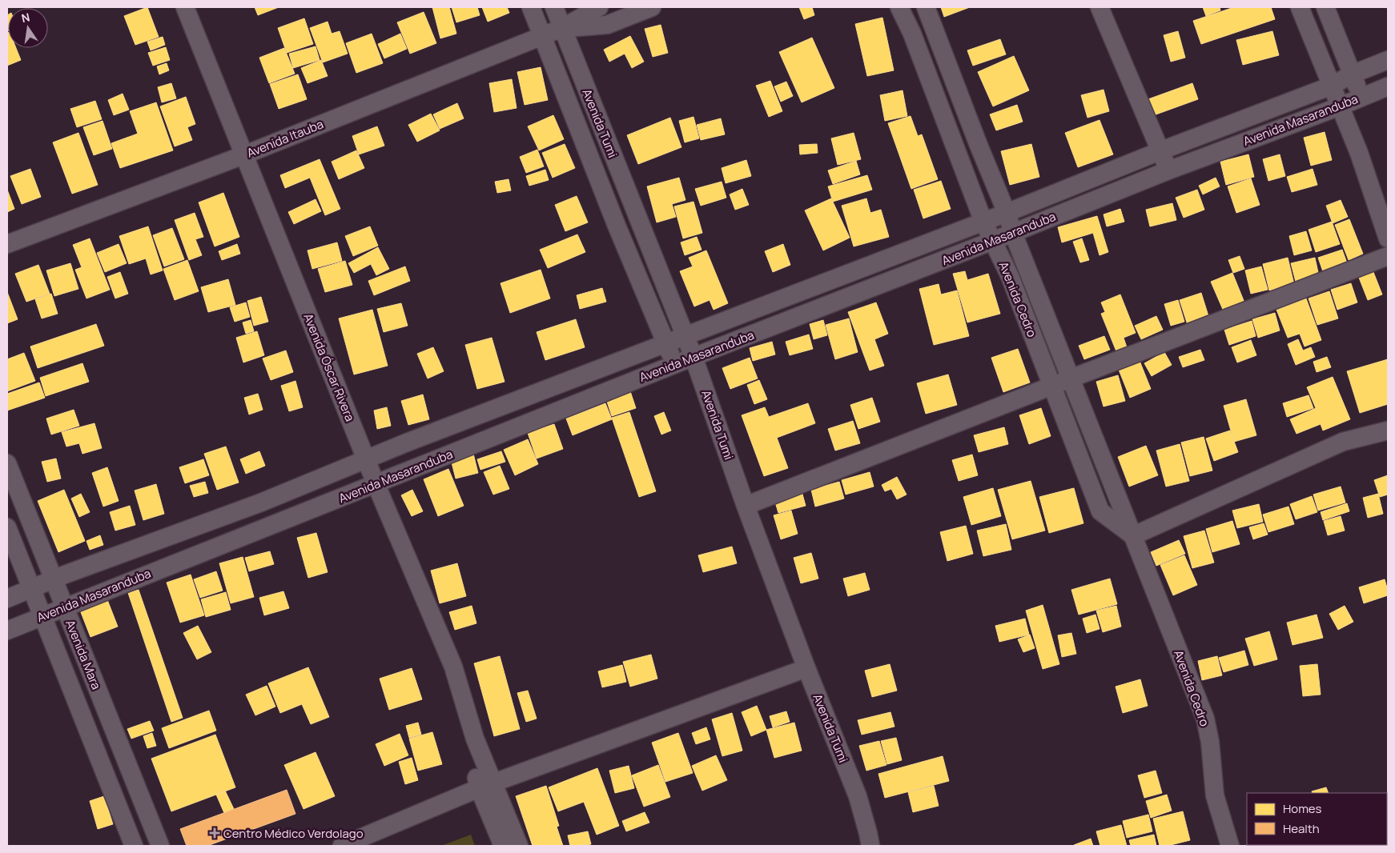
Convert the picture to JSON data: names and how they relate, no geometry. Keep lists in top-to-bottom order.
{
  "streets": {
    "street": [
      "Avenida Masaranduba",
      "Avenida Tumi",
      "Avenida Itauba",
      "Avenida Cedro",
      "Avenida Óscar Rivera",
      "Avenida Mara"
    ]
  },
  "crossings": [
    ["Avenida Masaranduba", "Avenida Tumi"],
    ["Avenida Masaranduba", "Avenida Cedro"],
    ["Avenida Masaranduba", "Avenida Óscar Rivera"],
    ["Avenida Masaranduba", "Avenida Mara"],
    ["Avenida Tumi", "Avenida Itauba"],
    ["Avenida Itauba", "Avenida Óscar Rivera"]
  ],
  "places": {
    "health": ["Centro Médico Verdolago"]
  },
  "legend": ["Homes", "Health"],
  "north": "top"
}
